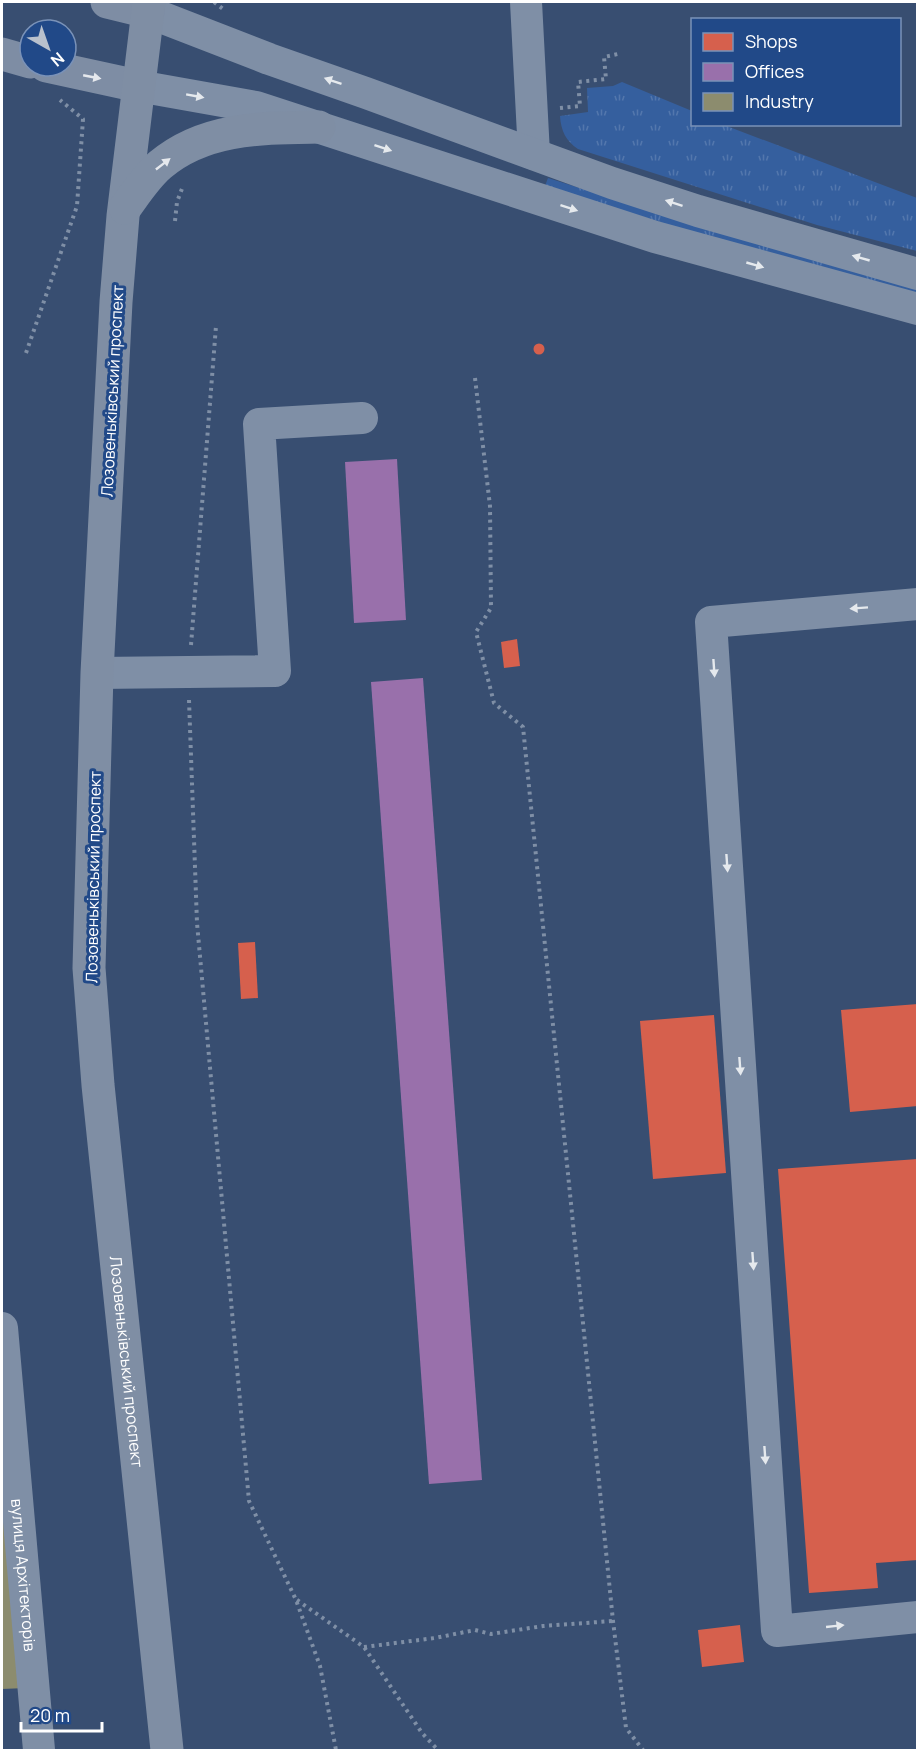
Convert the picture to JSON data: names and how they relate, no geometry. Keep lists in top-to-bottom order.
{
  "streets": {
    "highway": ["Лозовеньківський проспект"],
    "street": ["вулиця Архітекторів"]
  },
  "legend": ["Shops", "Offices", "Industry"],
  "scale_bar": "20 m",
  "north": "bottom right"
}
